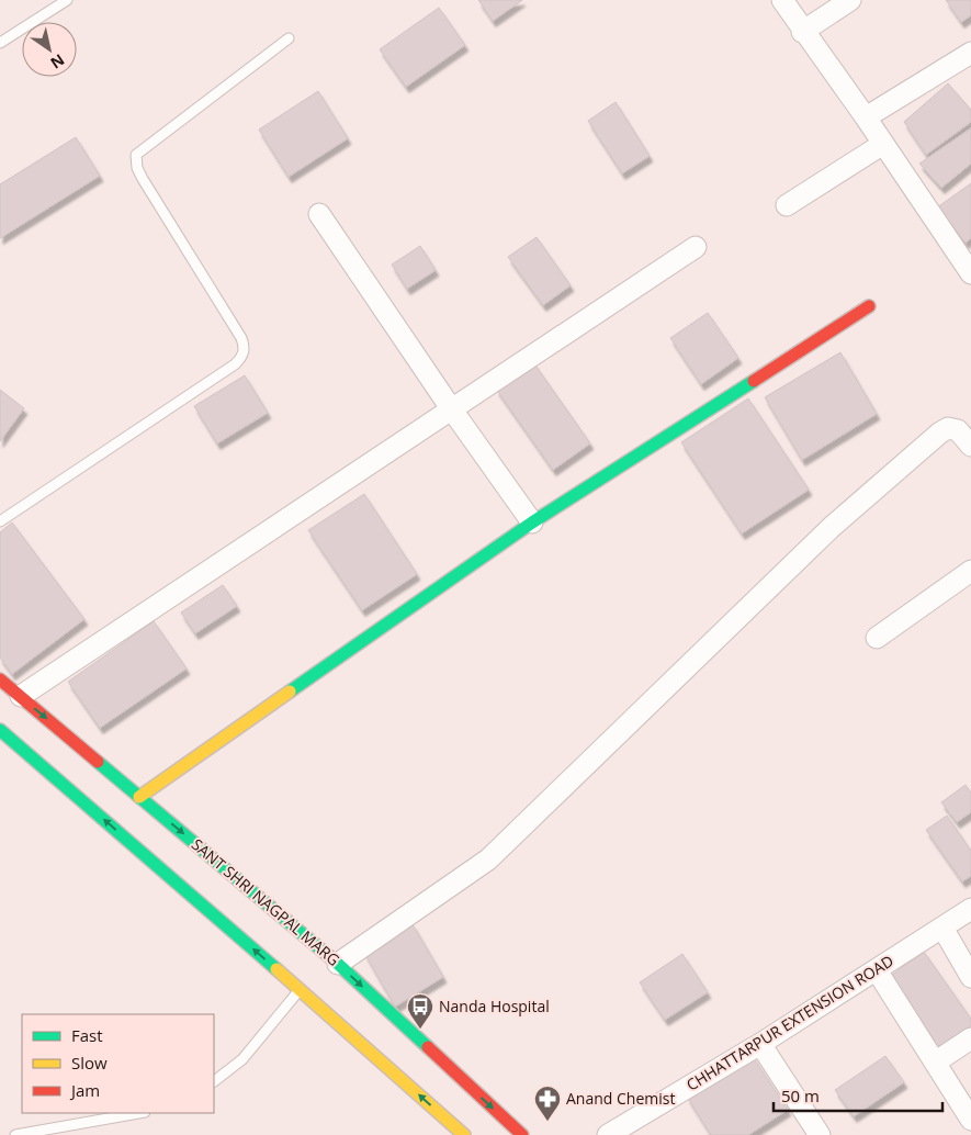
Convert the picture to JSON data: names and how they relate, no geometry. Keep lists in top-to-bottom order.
{
  "streets": {
    "main road": ["SANT SHRI NAGPAL MARG"],
    "street": ["CHHATTARPUR EXTENSION ROAD"]
  },
  "places": {
    "bus stop": ["Nanda Hospital"],
    "pharmacy": ["Anand Chemist"]
  },
  "legend": ["Fast", "Slow", "Jam"],
  "scale_bar": "50 m",
  "north": "bottom right"
}
